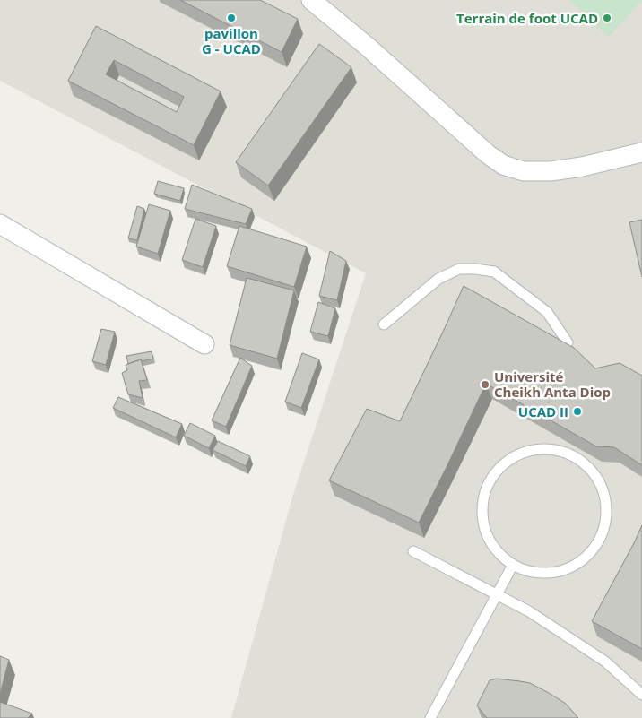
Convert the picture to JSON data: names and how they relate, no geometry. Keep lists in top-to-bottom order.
{
  "places": [
    "pavillon G - UCAD",
    "Terrain de foot UCAD",
    "Université Cheikh Anta Diop",
    "UCAD II"
  ]
}
